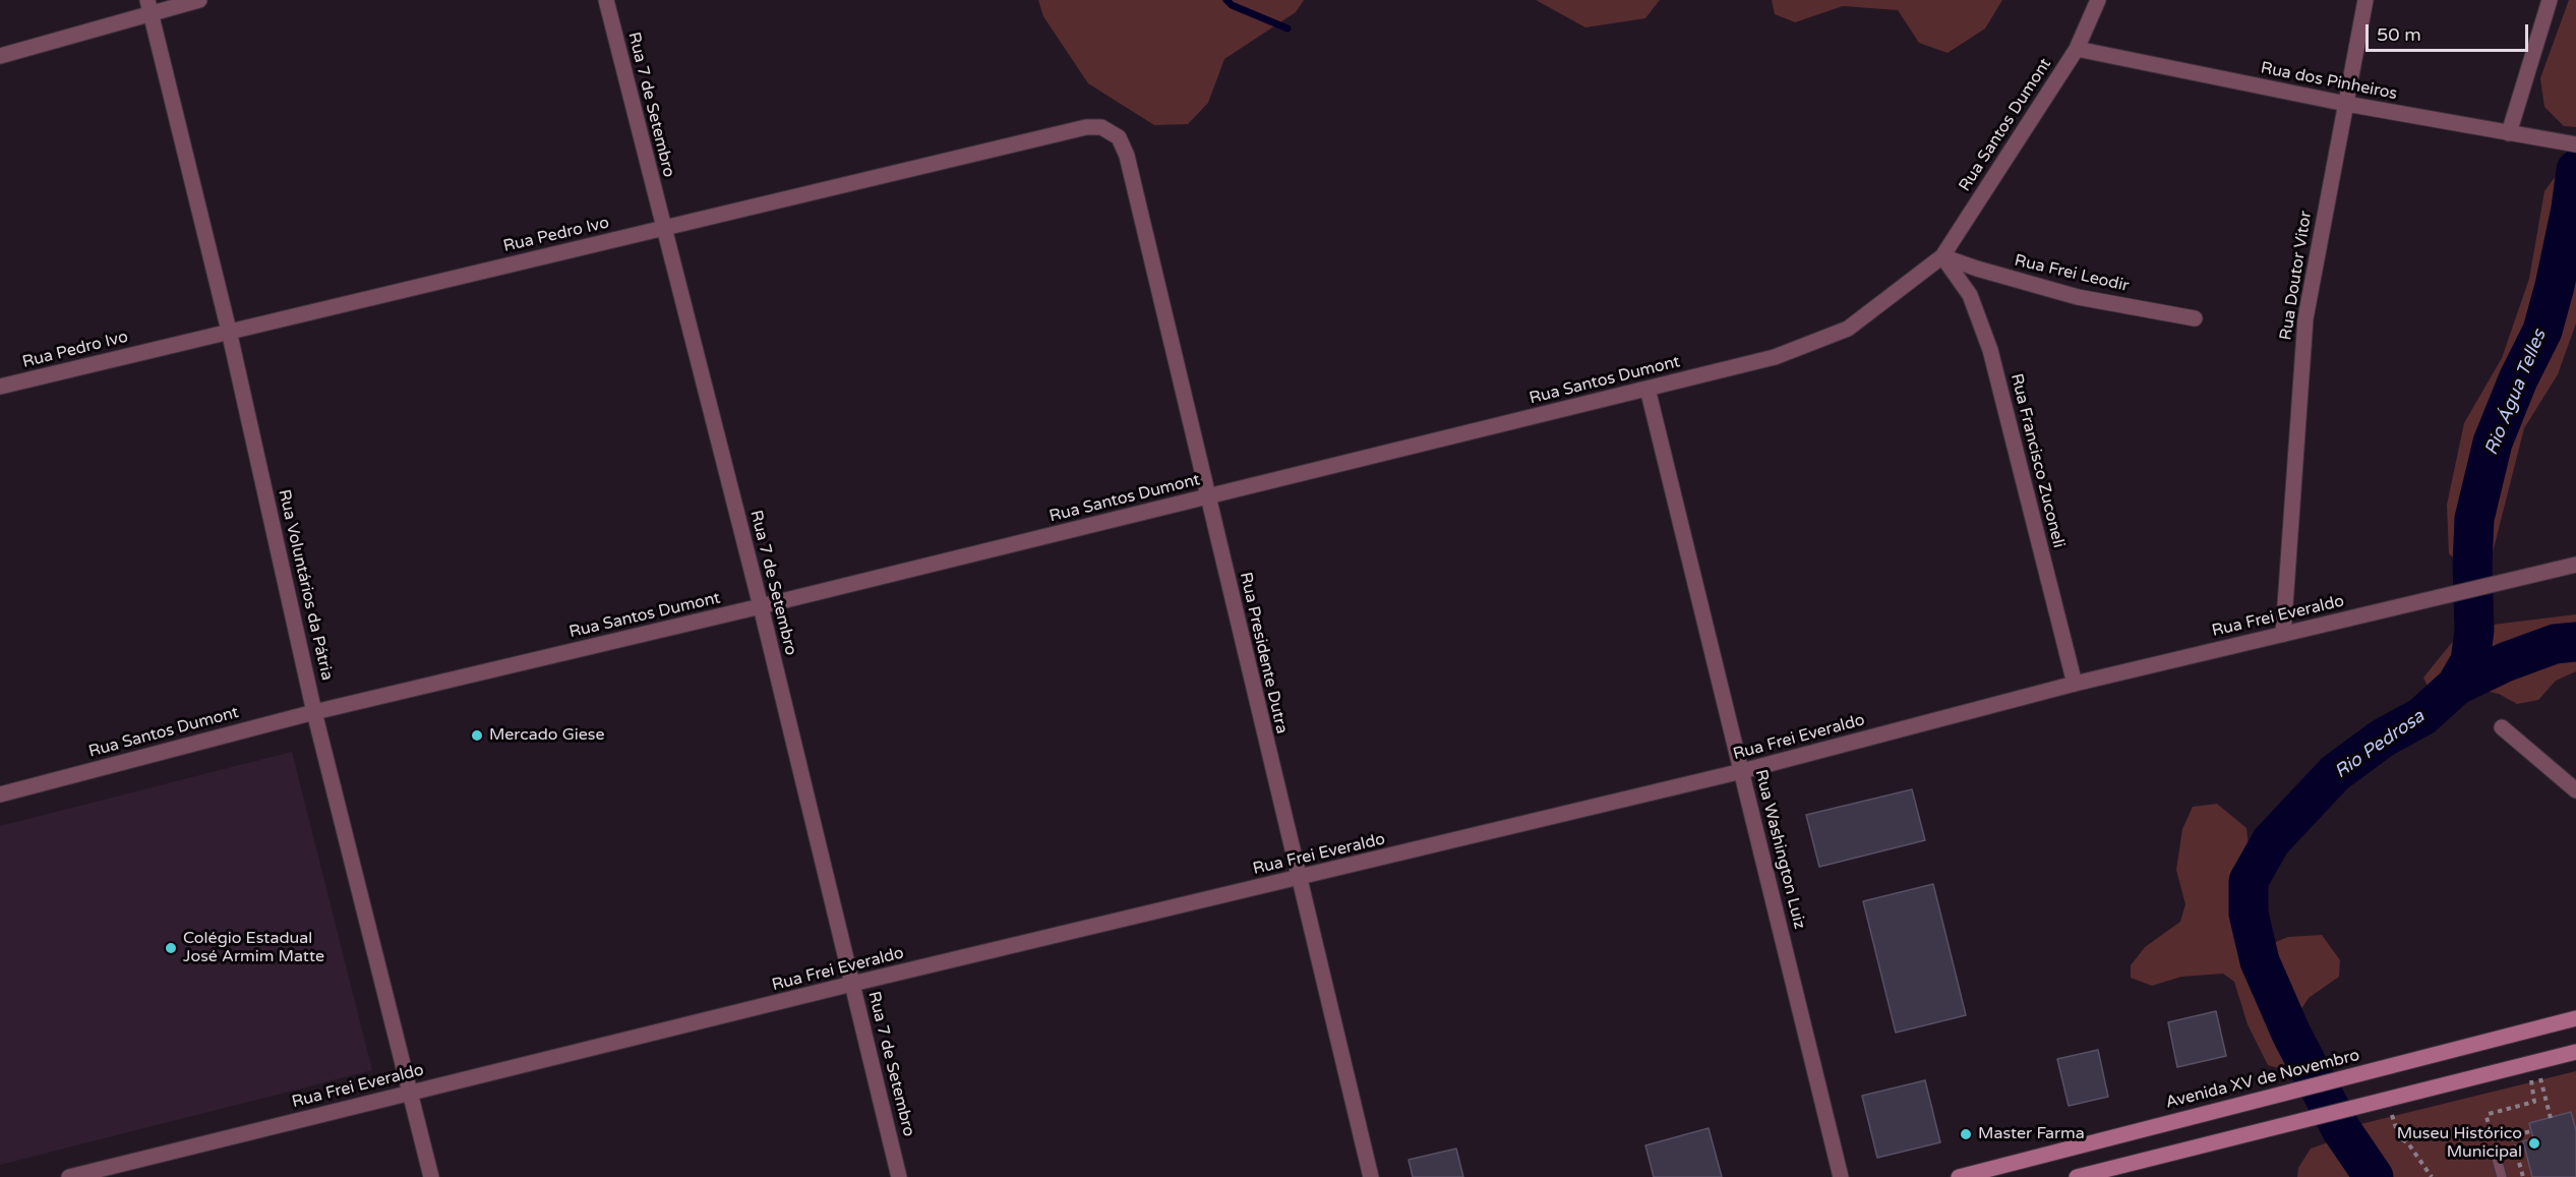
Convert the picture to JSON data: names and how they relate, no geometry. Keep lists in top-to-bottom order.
{
  "streets": {
    "main road": ["Avenida XV de Novembro"],
    "street": [
      "Rua dos Pinheiros",
      "Rua 7 de Setembro",
      "Rua Santos Dumont",
      "Rua Pedro Ivo",
      "Rua Frei Leodir",
      "Rua Doutor Vitor",
      "Rua Francisco Zuconeli",
      "Rua Voluntários da Pátria",
      "Rua Frei Everaldo",
      "Rua Presidente Dutra",
      "Rua Washington Luiz"
    ]
  },
  "crossings": [
    ["Rua dos Pinheiros", "Rua Santos Dumont"],
    ["Rua dos Pinheiros", "Rua Doutor Vitor"],
    ["Rua 7 de Setembro", "Rua Santos Dumont"],
    ["Rua 7 de Setembro", "Rua Pedro Ivo"],
    ["Rua 7 de Setembro", "Rua Frei Everaldo"],
    ["Rua Santos Dumont", "Rua Frei Leodir"],
    ["Rua Santos Dumont", "Rua Francisco Zuconeli"],
    ["Rua Santos Dumont", "Rua Voluntários da Pátria"],
    ["Rua Santos Dumont", "Rua Presidente Dutra"],
    ["Rua Santos Dumont", "Rua Washington Luiz"],
    ["Rua Pedro Ivo", "Rua Voluntários da Pátria"],
    ["Rua Pedro Ivo", "Rua Presidente Dutra"],
    ["Rua Frei Leodir", "Rua Francisco Zuconeli"],
    ["Rua Doutor Vitor", "Rua Frei Everaldo"],
    ["Rua Francisco Zuconeli", "Rua Frei Everaldo"],
    ["Rua Voluntários da Pátria", "Rua Frei Everaldo"],
    ["Rua Frei Everaldo", "Rua Presidente Dutra"],
    ["Rua Frei Everaldo", "Rua Washington Luiz"]
  ],
  "water": ["Rio Água Telles", "Rio Pedrosa"],
  "places": [
    "Mercado Giese",
    "Colégio Estadual José Armim Matte",
    "Master Farma",
    "Museu Histórico Municipal"
  ],
  "scale_bar": "50 m"
}
